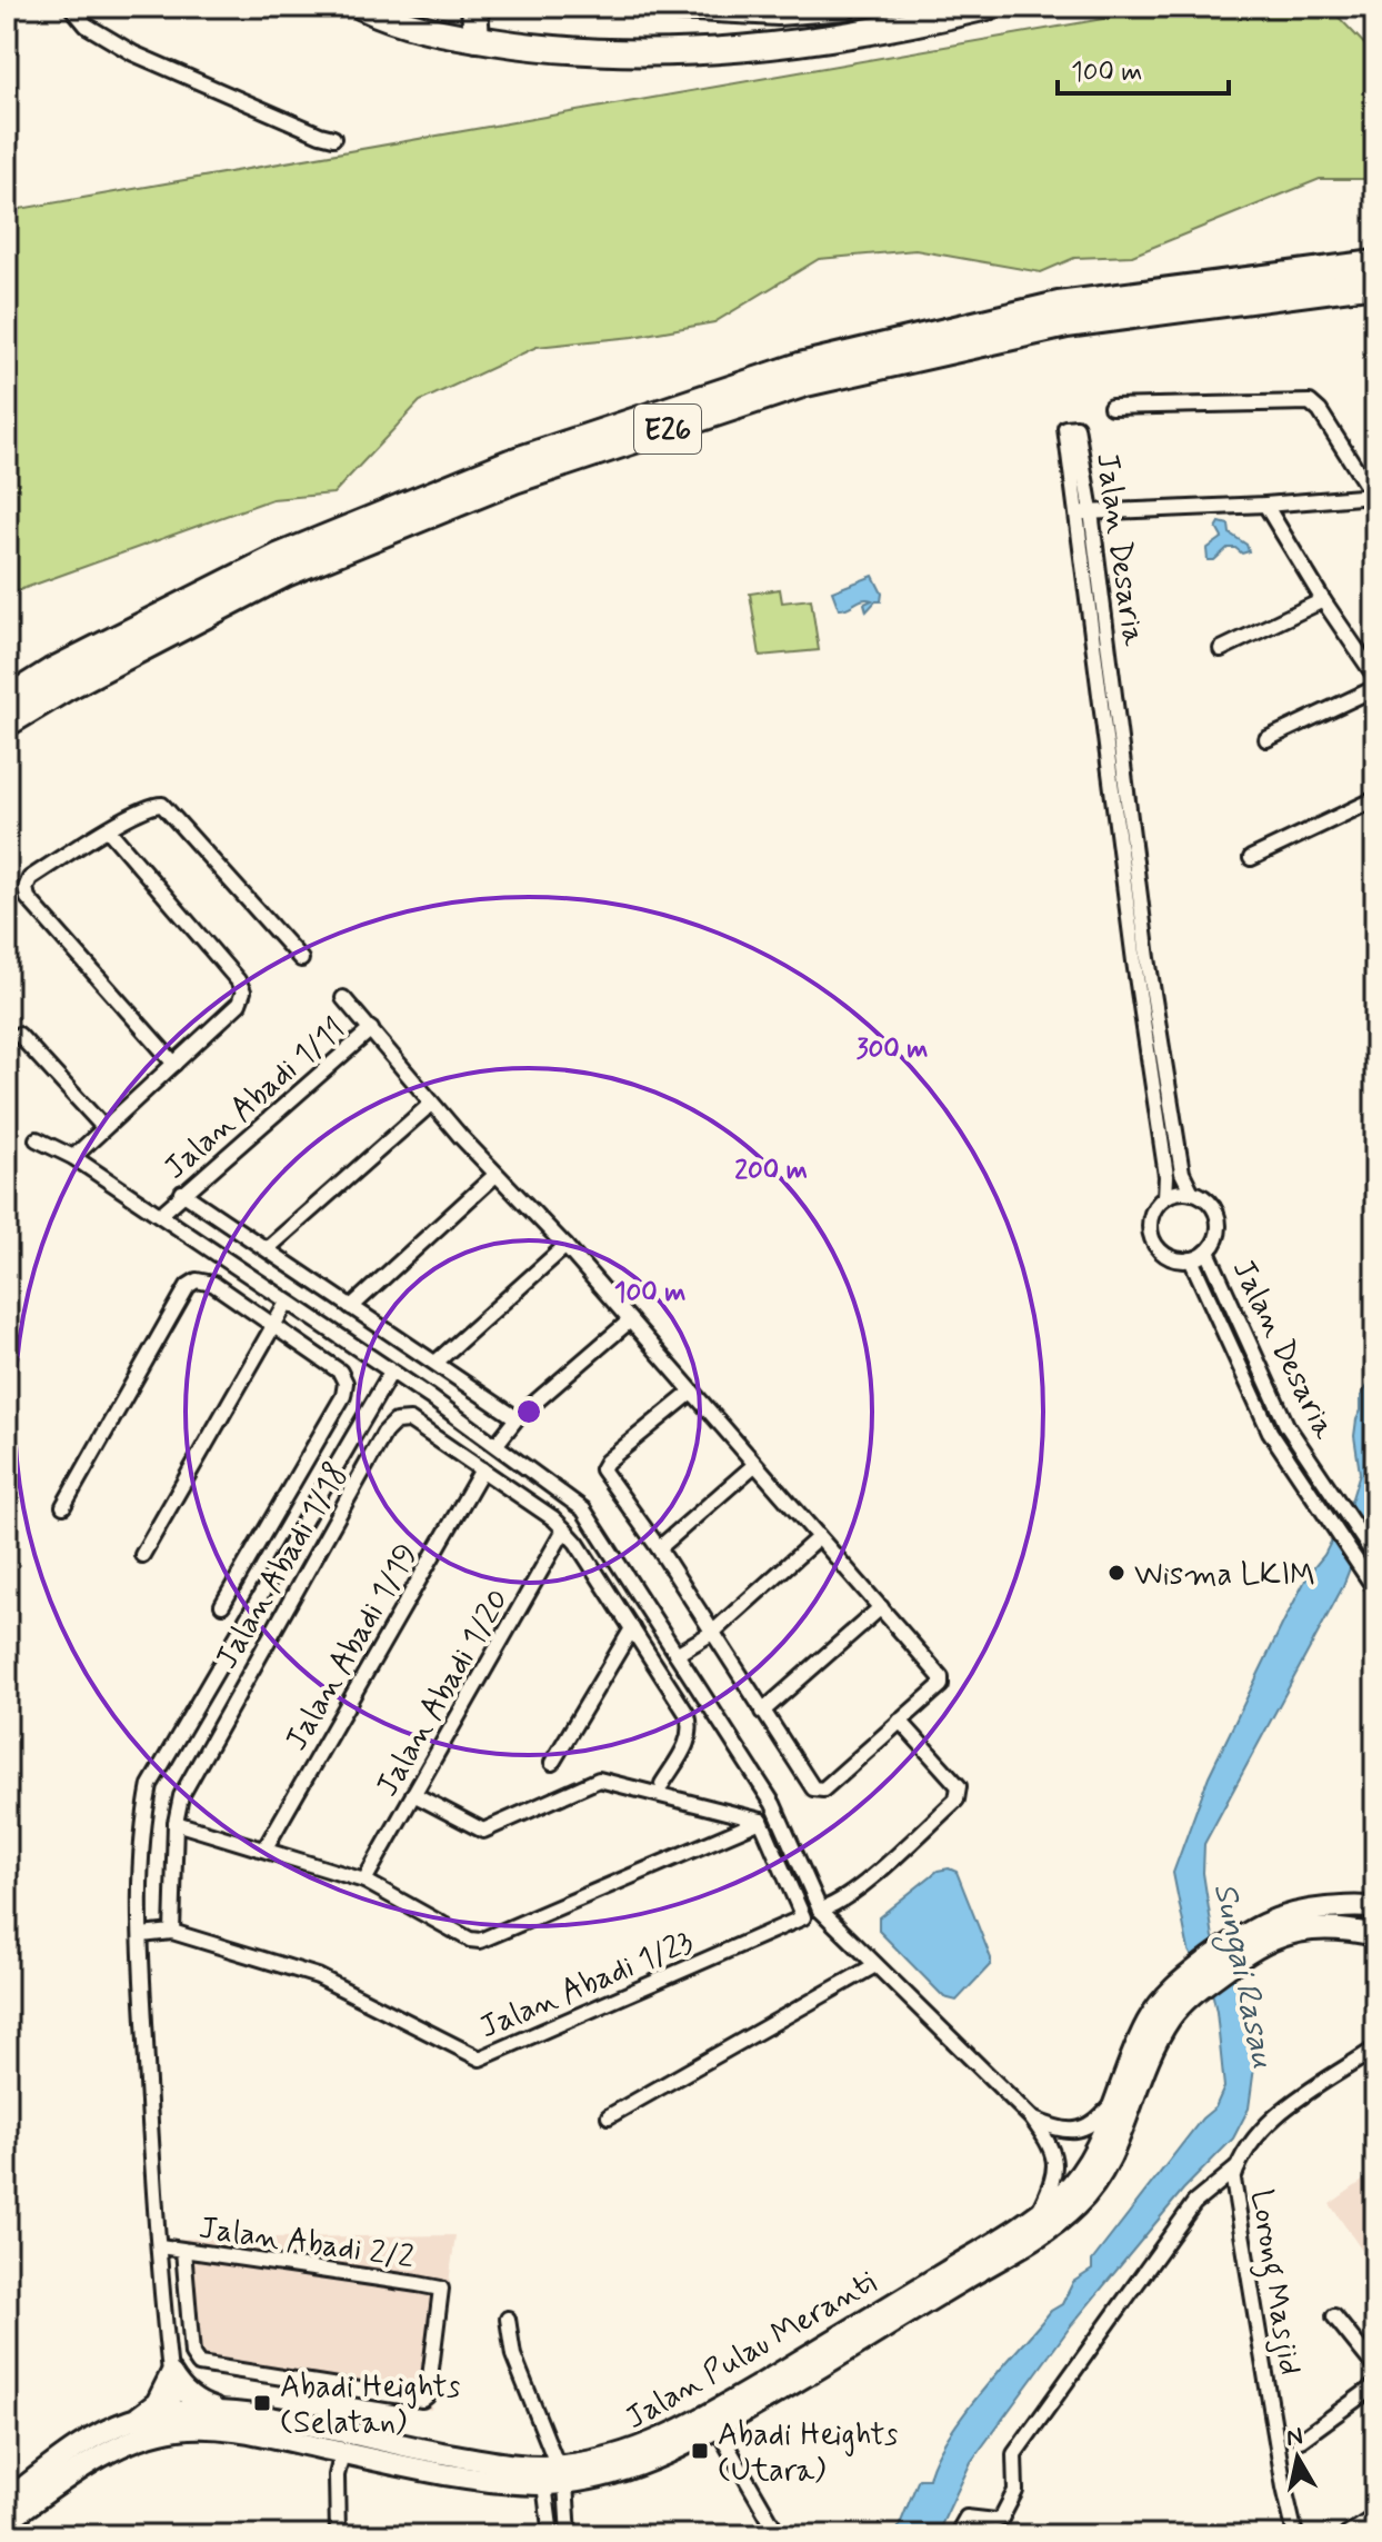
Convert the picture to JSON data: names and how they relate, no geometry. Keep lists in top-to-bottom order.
{
  "streets": {
    "highway": ["E26"],
    "main road": ["Jalan Pulau Meranti"],
    "street": [
      "Jalan Desaria",
      "Jalan Abadi 1/11",
      "Jalan Abadi 1/18",
      "Jalan Abadi 1/19",
      "Jalan Abadi 1/20",
      "Jalan Abadi 1/23",
      "Jalan Abadi 2/2",
      "Lorong Masjid"
    ]
  },
  "crossings": [
    ["Jalan Abadi 1/18", "Jalan Abadi 1/19"],
    ["Jalan Abadi 1/18", "Jalan Abadi 1/20"],
    ["Jalan Abadi 1/18", "Jalan Abadi 1/23"]
  ],
  "water": ["Sungai Rasau"],
  "places": {
    "other": ["Wisma LKIM"],
    "transit": ["Abadi Heights (Selatan)", "Abadi Heights (Utara)"]
  },
  "scale_bar": "100 m",
  "north": "top",
  "rings": ["300 m", "200 m", "100 m"]
}
